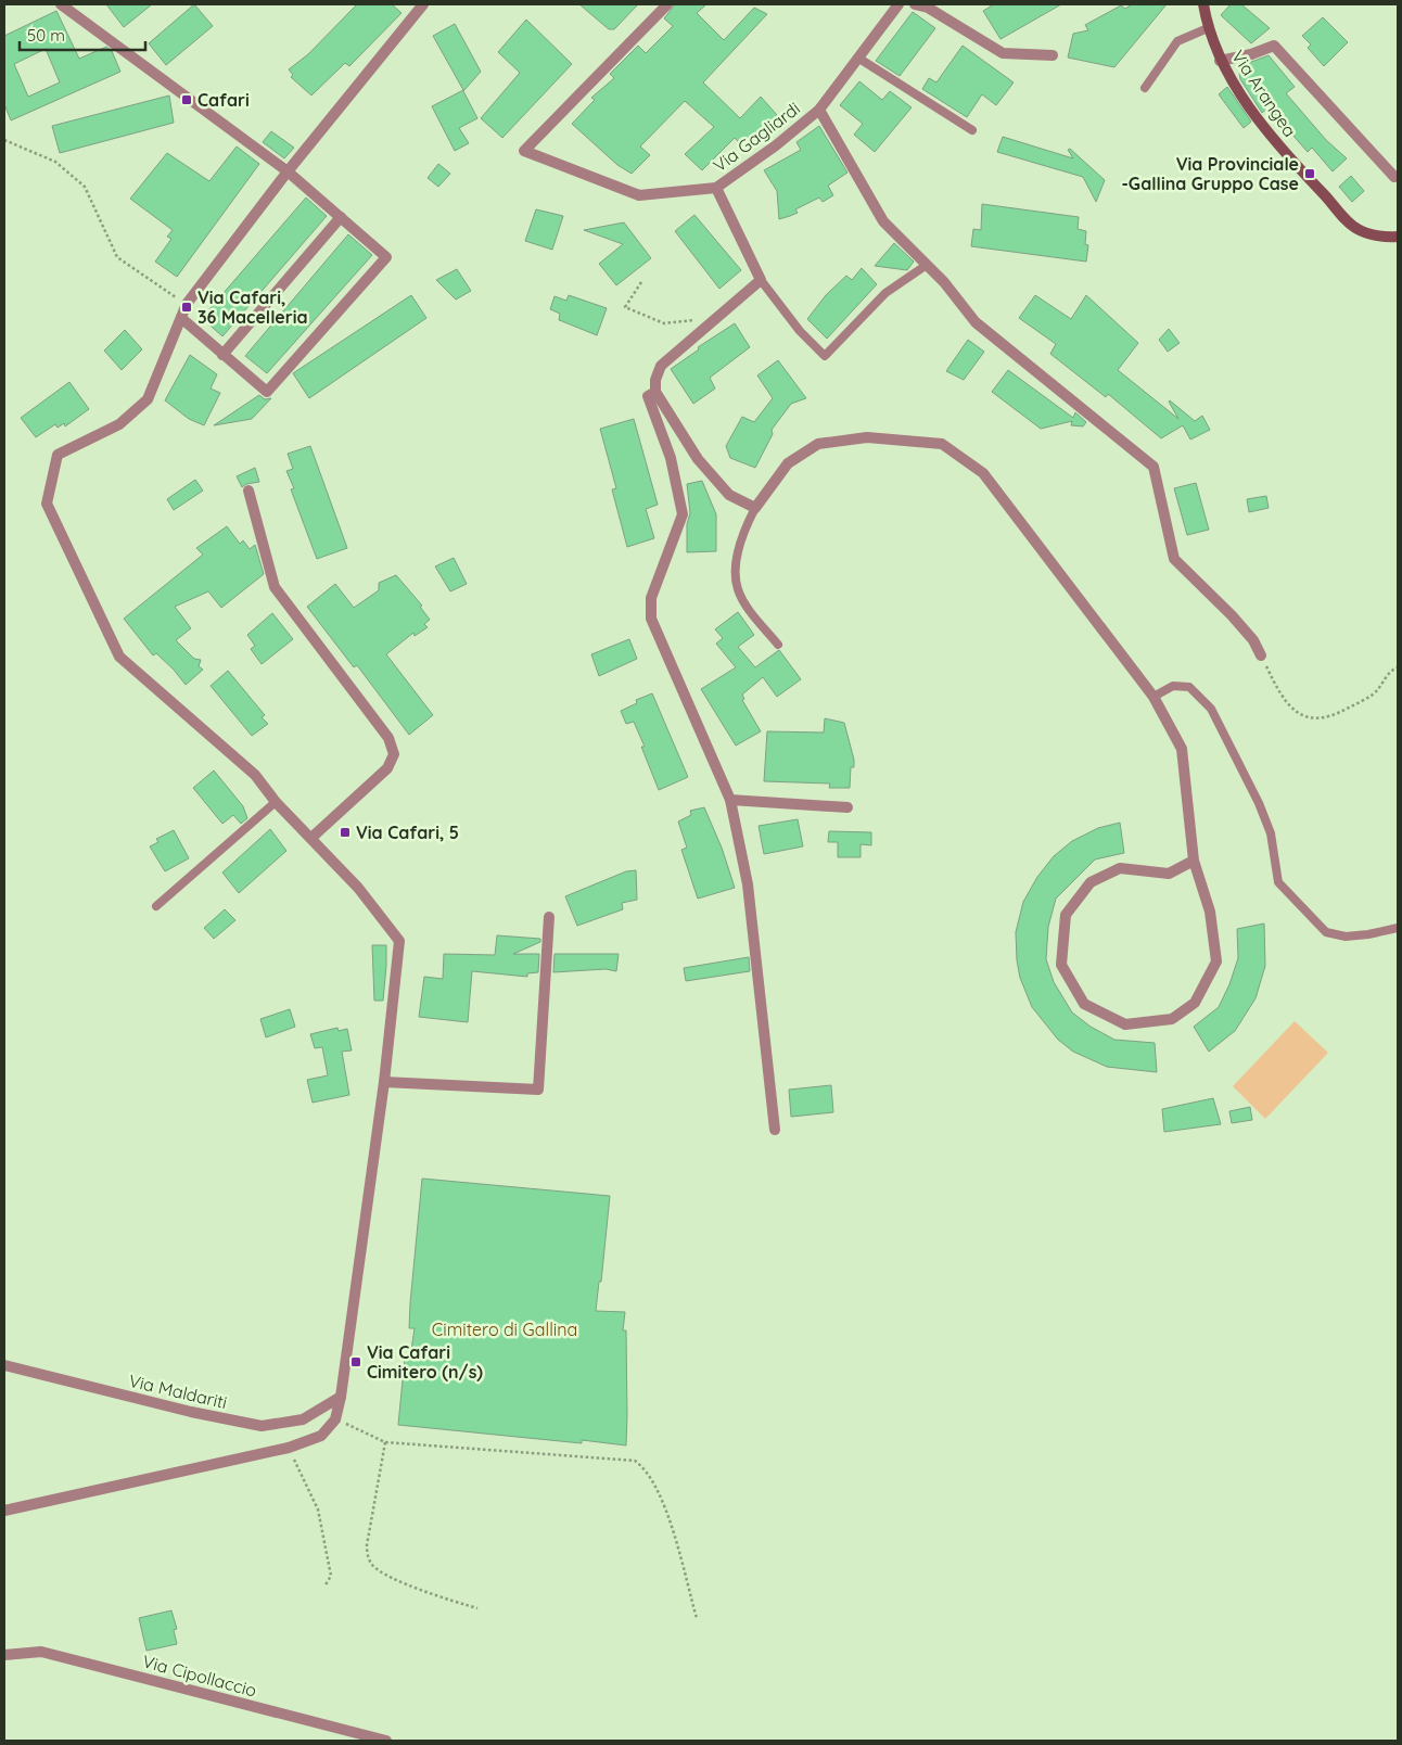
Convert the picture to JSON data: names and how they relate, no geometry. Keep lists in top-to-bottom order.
{
  "streets": {
    "street": [
      "Via Arangea",
      "Via Gagliardi",
      "Via Maldariti",
      "Via Cipollaccio"
    ]
  },
  "parks": ["Cimitero di Gallina"],
  "places": {
    "transit": [
      "Cafari",
      "Via Provinciale -Gallina Gruppo Case",
      "Via Cafari, 36 Macelleria",
      "Via Cafari, 5",
      "Via Cafari Cimitero (n/s)"
    ]
  },
  "scale_bar": "50 m"
}
